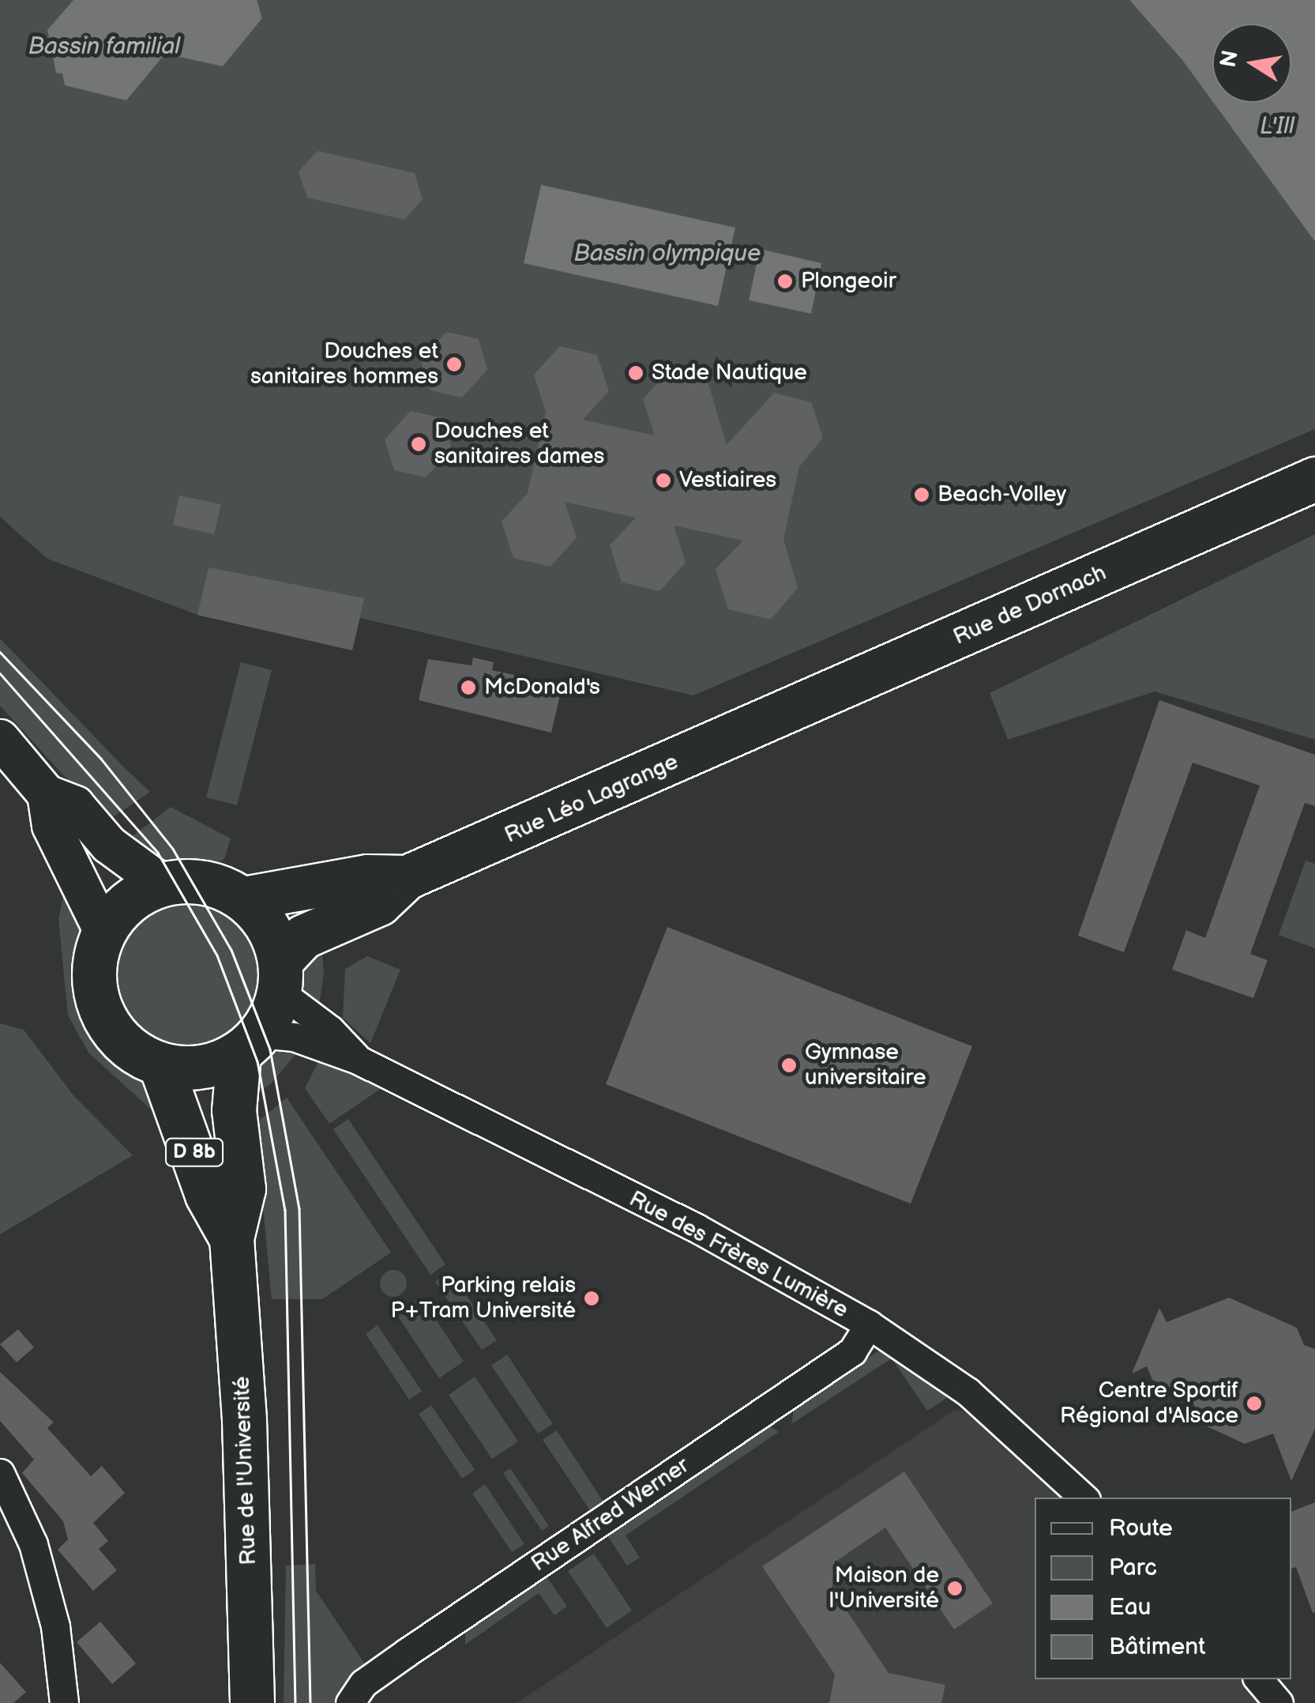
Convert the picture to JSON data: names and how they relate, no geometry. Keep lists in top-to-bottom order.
{
  "streets": {
    "main road": [
      "Rue de Dornach",
      "Rue Léo Lagrange",
      "D 8b",
      "Rue de l'Université"
    ],
    "street": ["Rue des Frères Lumière", "Rue Alfred Werner"]
  },
  "crossings": [
    ["Rue de Dornach", "Rue Léo Lagrange"],
    ["Rue Léo Lagrange", "Rue des Frères Lumière"],
    ["Rue Léo Lagrange", "Rue de l'Université"],
    ["Rue des Frères Lumière", "Rue de l'Université"],
    ["Rue des Frères Lumière", "Rue Alfred Werner"]
  ],
  "water": ["Bassin familial", "L'Ill", "Bassin olympique"],
  "places": [
    "Plongeoir",
    "Douches et sanitaires hommes",
    "Stade Nautique",
    "Douches et sanitaires dames",
    "Vestiaires",
    "Beach-Volley",
    "McDonald's",
    "Gymnase universitaire",
    "Parking relais P+Tram Université",
    "Centre Sportif Régional d'Alsace",
    "Maison de l'Université"
  ],
  "legend": [
    "Route",
    "Parc",
    "Eau",
    "Bâtiment"
  ],
  "north": "left"
}
